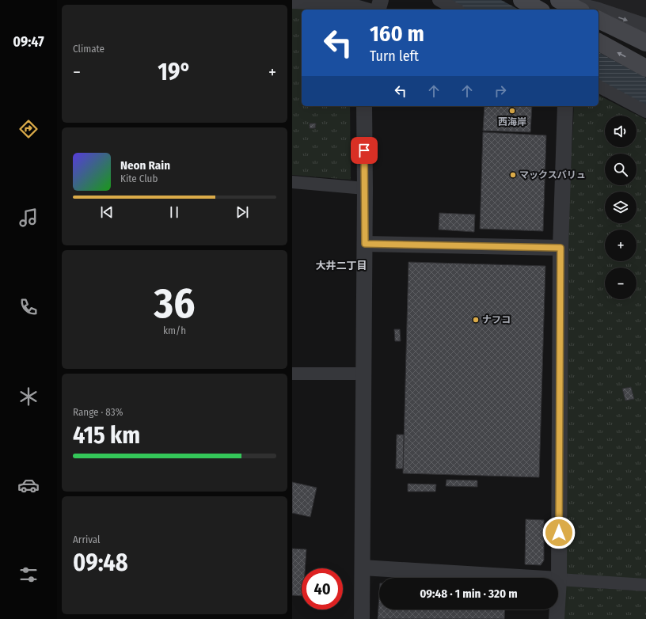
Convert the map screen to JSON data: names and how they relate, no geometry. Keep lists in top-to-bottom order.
{
  "districts": ["大井二丁目"],
  "places": ["西海岸", "マックスバリュ", "ナフコ"],
  "page": {
    "tabs": "09:47",
    "tile": [
      "Climate",
      ["36", "km/h"],
      ["Range · 83%", "415 km"],
      ["Arrival", "09:48"]
    ],
    "turn": ["160 m", "Turn left"],
    "heat": ["−", "19°", "+"],
    "map_buttons": ["+", "−"],
    "song": ["Neon Rain", "Kite Club"],
    "limit": "40",
    "trip": "09:48 · 1 min · 320 m"
  }
}
